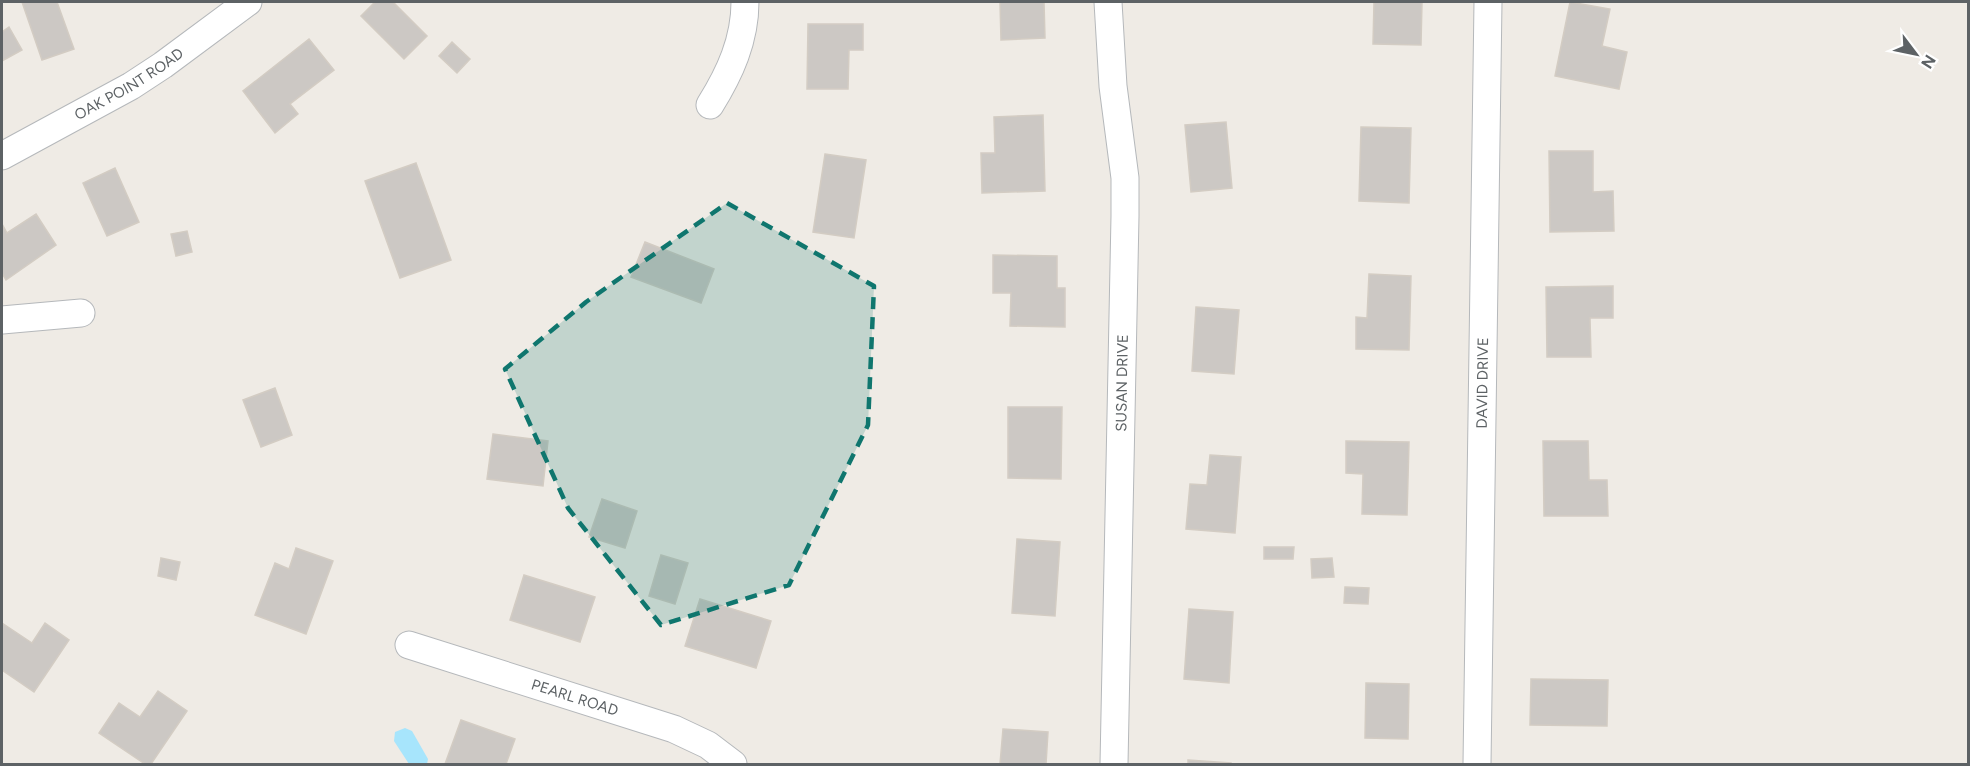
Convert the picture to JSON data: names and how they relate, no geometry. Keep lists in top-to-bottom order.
{
  "streets": {
    "street": [
      "OAK POINT ROAD",
      "SUSAN DRIVE",
      "DAVID DRIVE",
      "PEARL ROAD"
    ]
  },
  "north": "bottom right"
}
